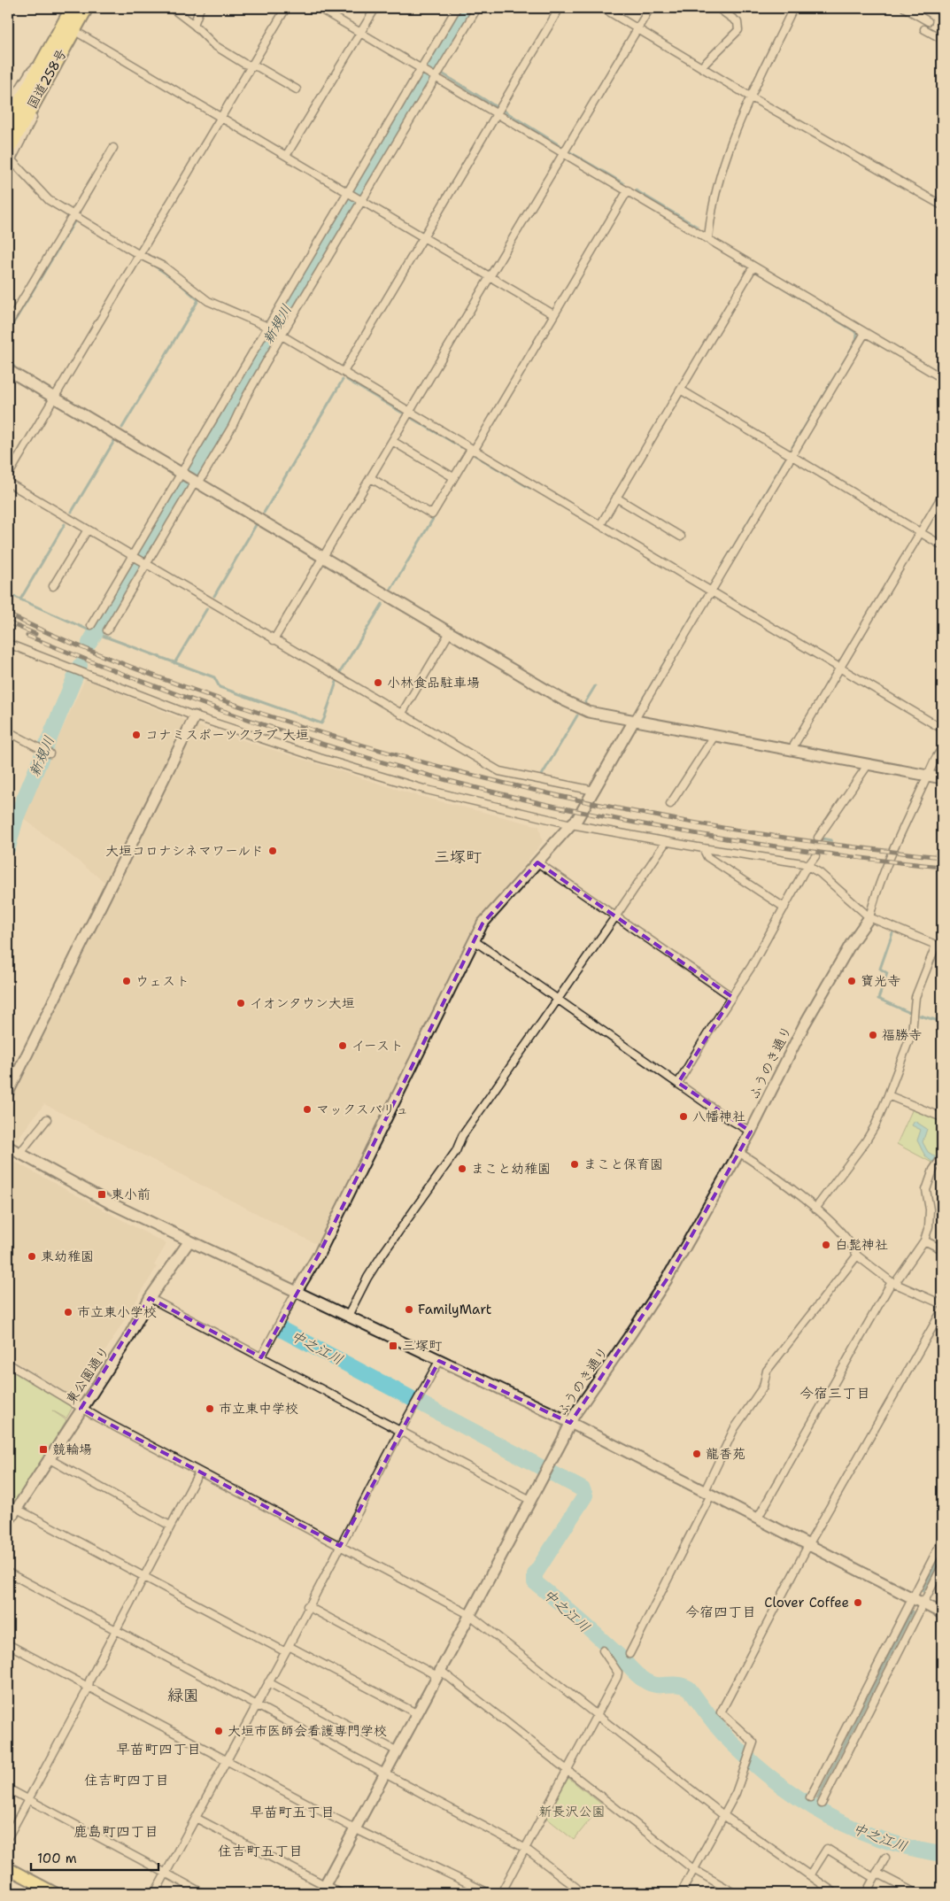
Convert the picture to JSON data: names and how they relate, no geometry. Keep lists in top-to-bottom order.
{
  "streets": {
    "highway": ["国道258号"],
    "street": ["ふうのき通り", "東公園通り"]
  },
  "districts": [
    "三塚町",
    "今宿三丁目",
    "今宿四丁目",
    "緑園",
    "早苗町四丁目",
    "住吉町四丁目",
    "早苗町五丁目",
    "鹿島町四丁目",
    "住吉町五丁目"
  ],
  "water": ["新規川", "中之江川"],
  "parks": ["新長沢公園"],
  "places": {
    "other": [
      "小林食品駐車場",
      "コナミスポーツクラブ 大垣",
      "大垣コロナシネマワールド",
      "ウェスト",
      "寶光寺",
      "イオンタウン大垣",
      "福勝寺",
      "イースト",
      "マックスバリュ",
      "八幡神社",
      "まこと保育園",
      "まこと幼稚園",
      "白髭神社",
      "東幼稚園",
      "FamilyMart",
      "市立東小学校",
      "市立東中学校",
      "龍香苑",
      "Clover Coffee",
      "大垣市医師会看護専門学校"
    ],
    "transit": ["東小前", "三塚町", "競輪場"]
  },
  "scale_bar": "100 m"
}
